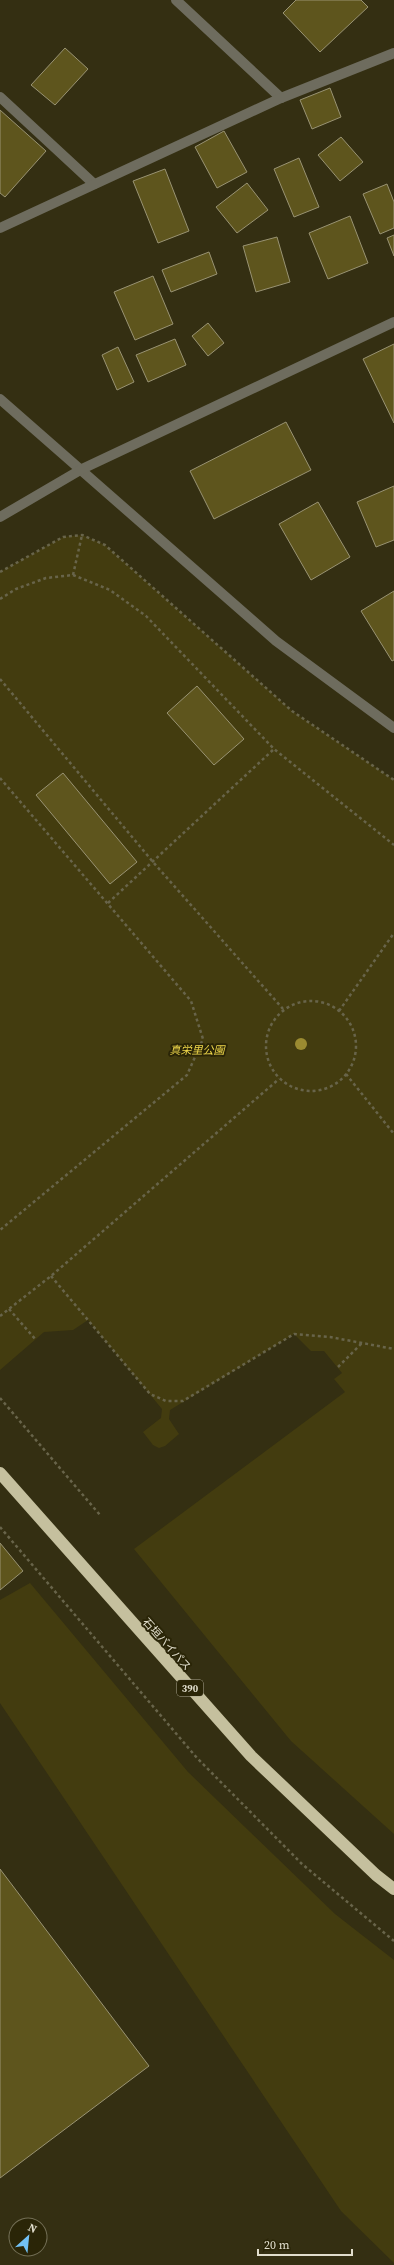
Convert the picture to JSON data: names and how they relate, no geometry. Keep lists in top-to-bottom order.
{
  "streets": {
    "highway": ["石垣バイパス", "390"]
  },
  "parks": ["真栄里公園"],
  "scale_bar": "20 m",
  "north": "top right"
}
